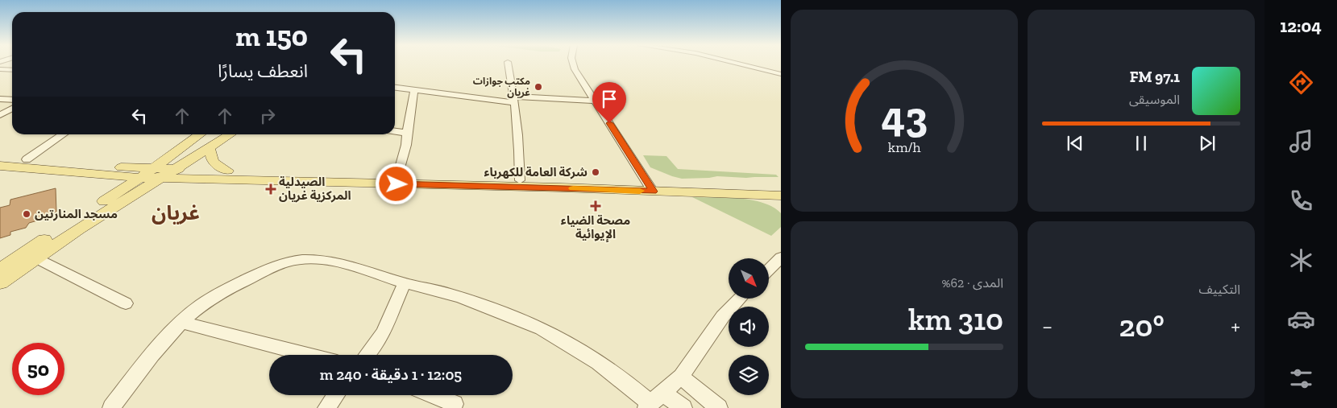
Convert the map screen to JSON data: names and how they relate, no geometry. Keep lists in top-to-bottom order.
{
  "districts": ["غريان"],
  "places": {
    "other": ["مكتب جوازات غريان", "شركة العامة للكهرباء", "مسجد المنارتين"],
    "health": ["الصيدلية المركزية غريان", "مصحة الضياء الإيوائية"]
  },
  "north": "bottom right",
  "page": {
    "tabs": "12:04",
    "turn": ["150 m", "انعطف يسارًا"],
    "song": ["97.1 FM", "الموسيقى"],
    "tile": [
      "التكييف",
      ["المدى · 62%", "310 km"]
    ],
    "heat": ["−", "20°", "+"],
    "limit": "50",
    "trip": "12:05 · 1 دقيقة · 240 m",
    "gauge": ["43", "km/h"]
  }
}
